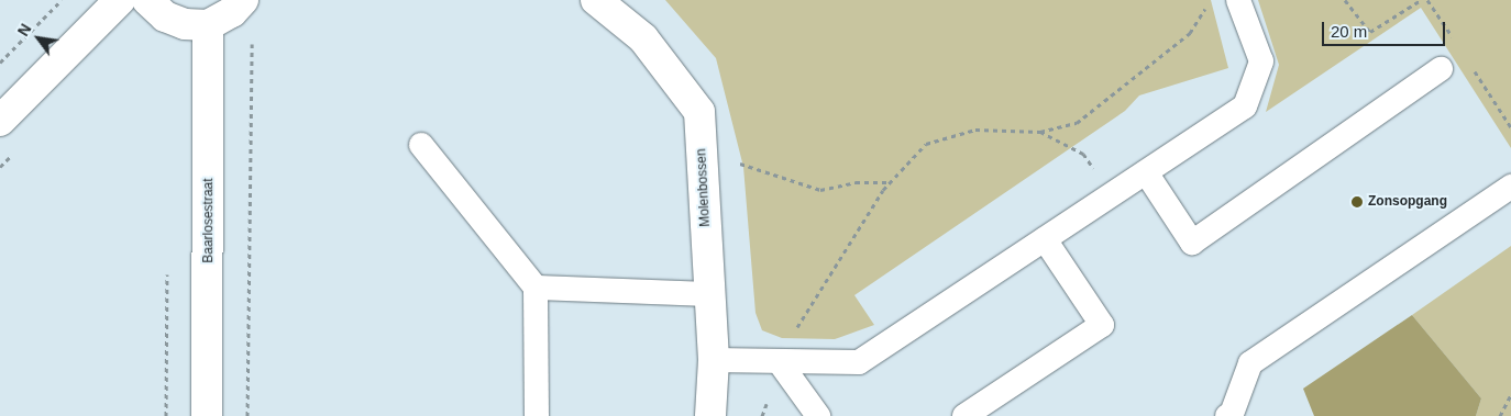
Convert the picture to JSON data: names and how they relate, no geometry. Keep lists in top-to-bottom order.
{
  "streets": {
    "street": ["Molenbossen", "Baarlosestraat"]
  },
  "places": ["Zonsopgang"],
  "scale_bar": "20 m",
  "north": "top left"
}
